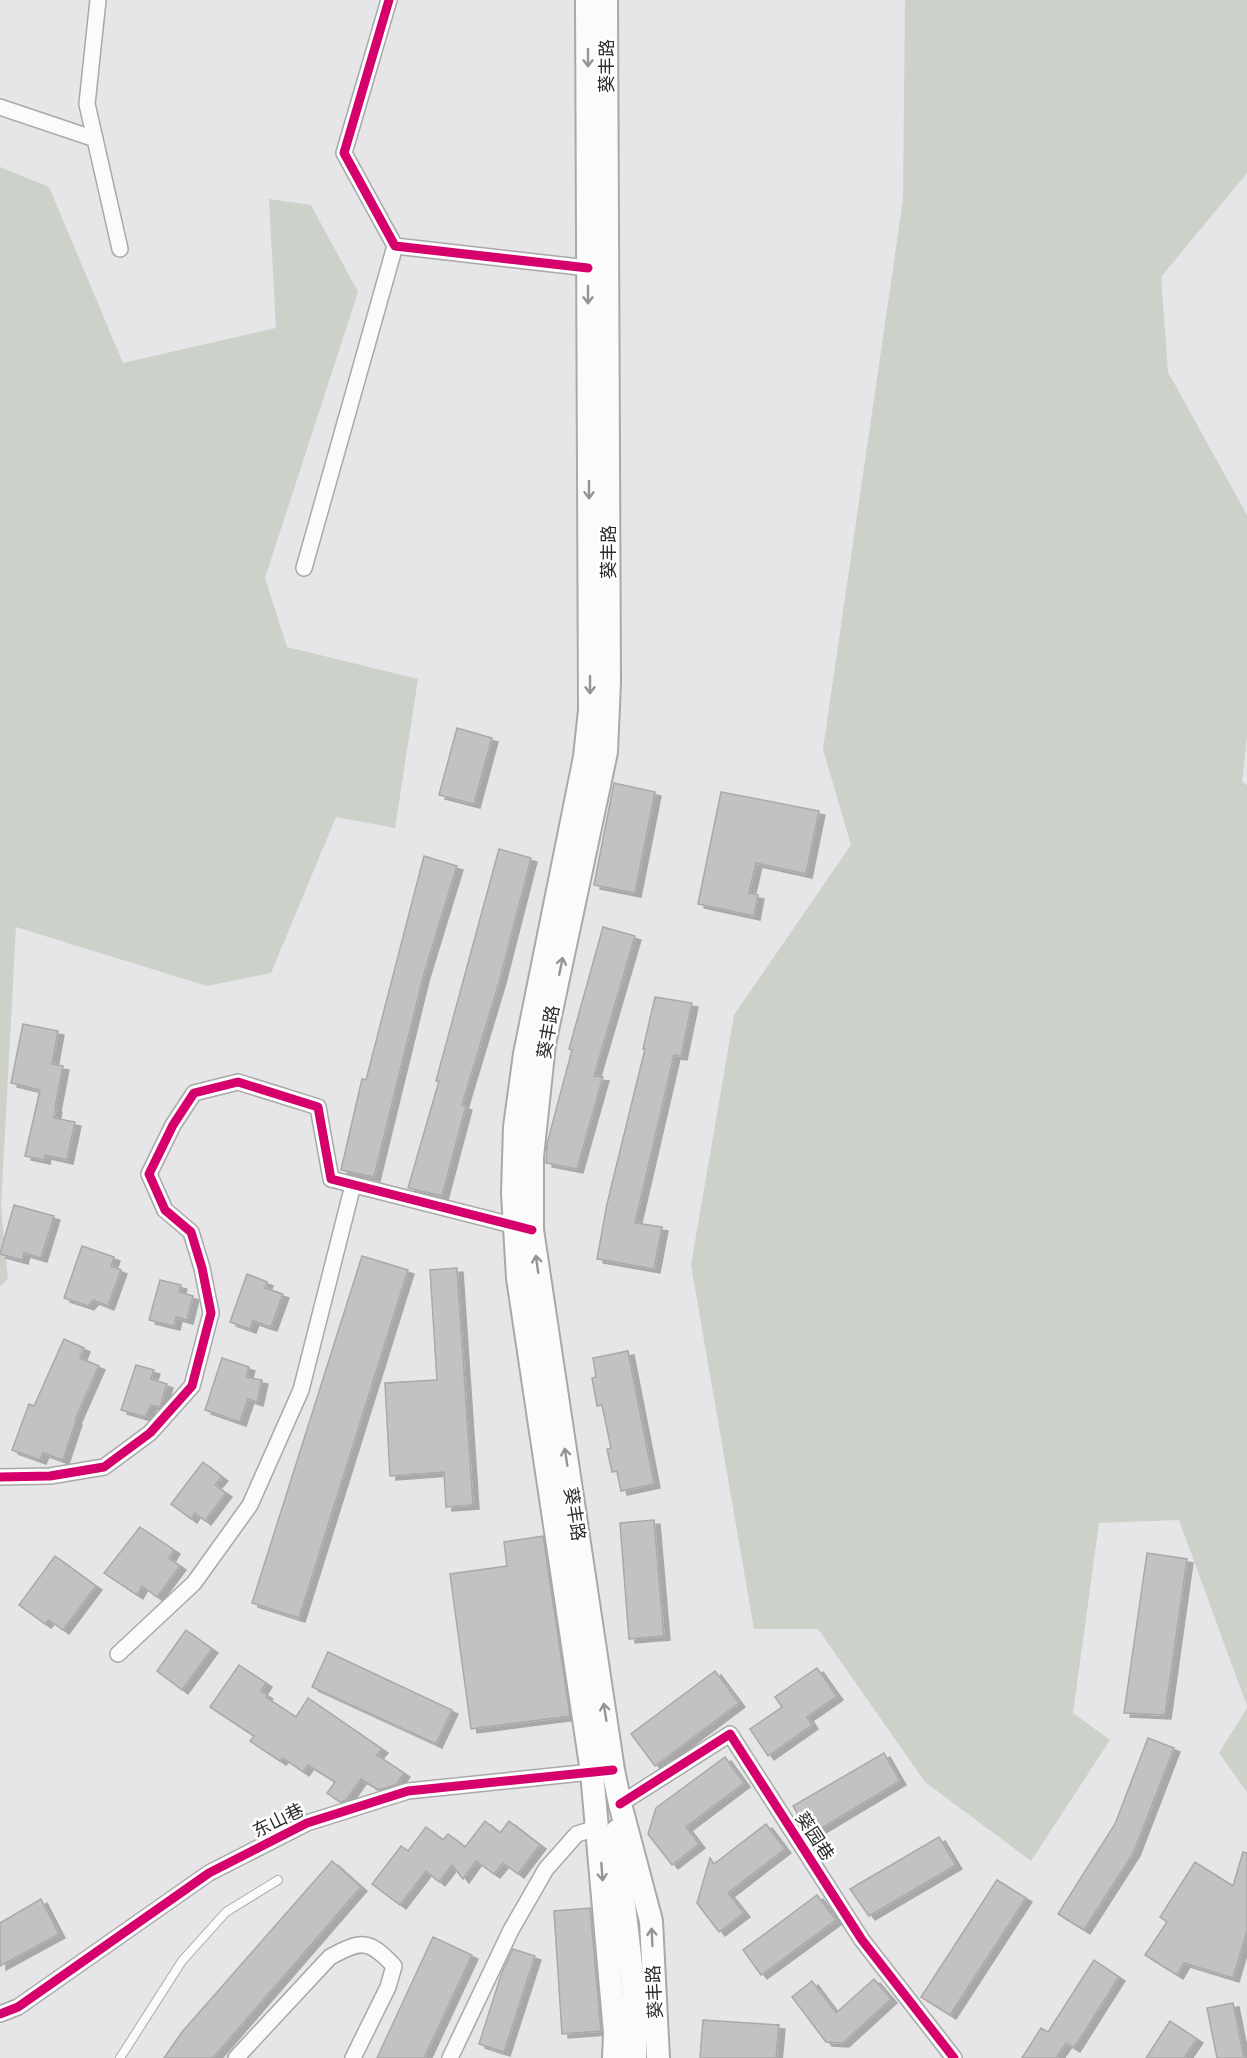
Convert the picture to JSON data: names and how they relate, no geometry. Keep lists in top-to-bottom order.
{
  "streets": {
    "main road": ["葵丰路"],
    "street": ["东山巷", "葵园巷"]
  },
  "crossings": [
    ["葵丰路", "东山巷"],
    ["葵丰路", "葵园巷"]
  ]
}
